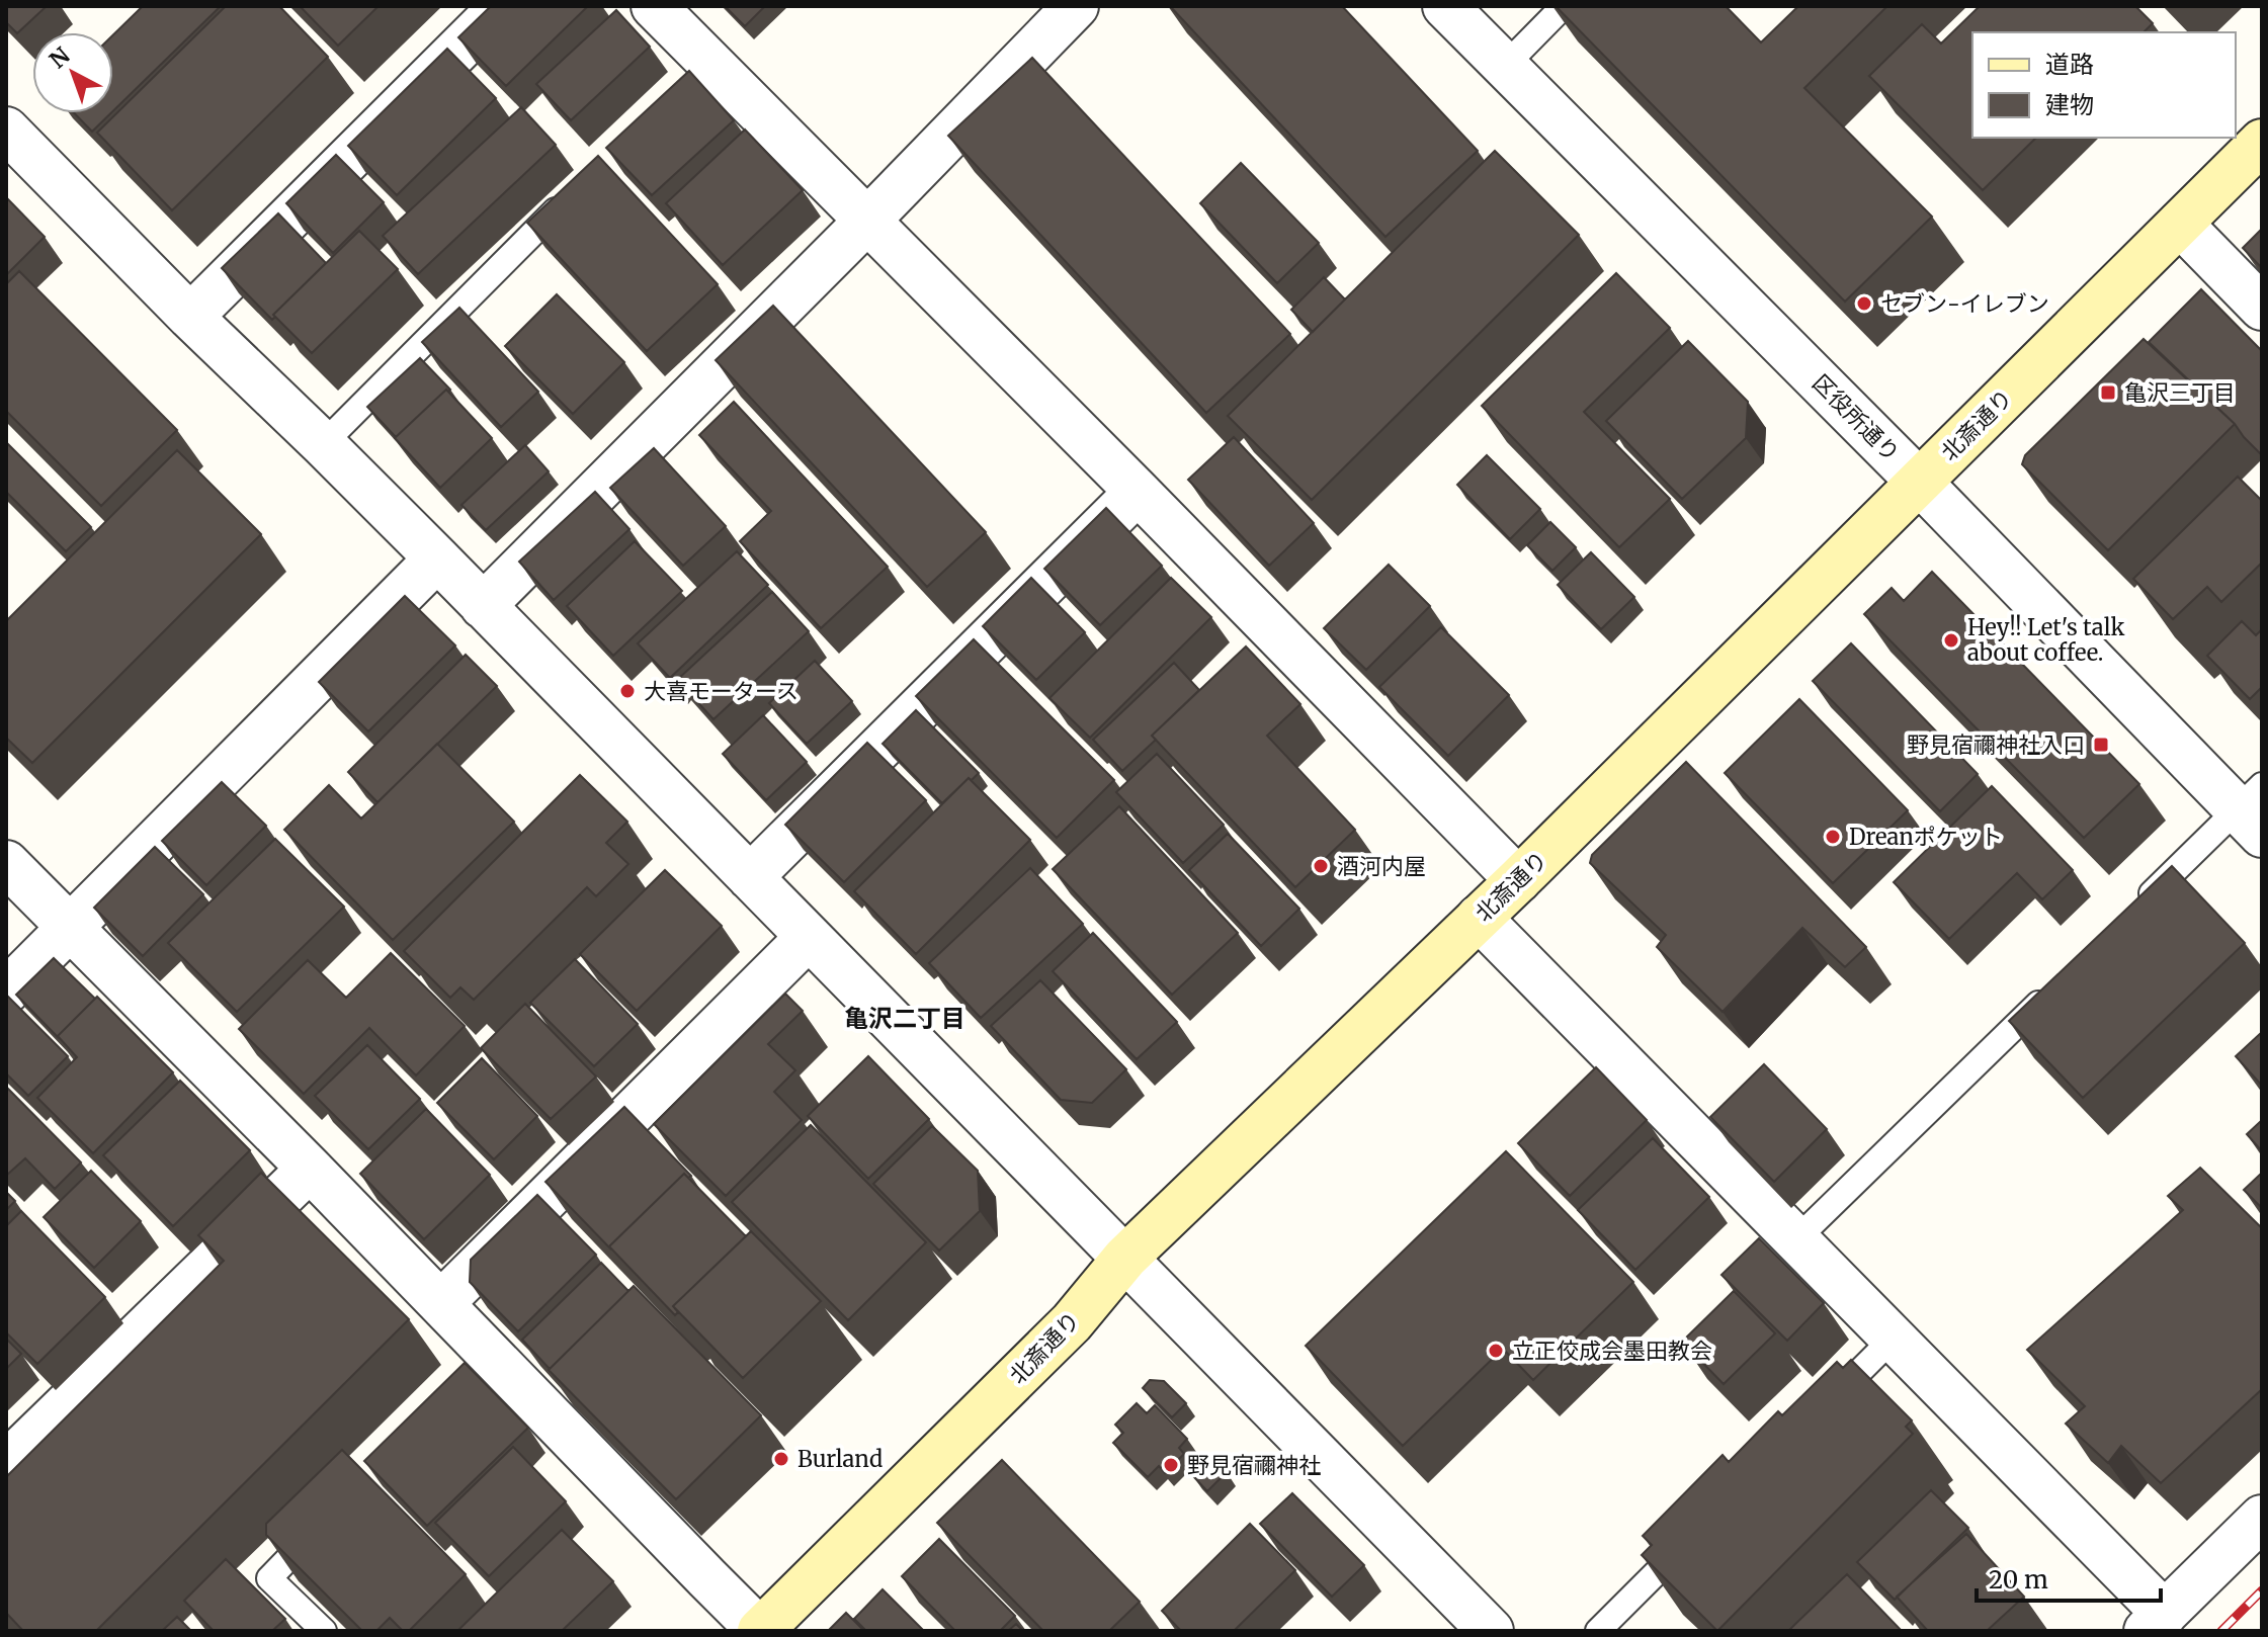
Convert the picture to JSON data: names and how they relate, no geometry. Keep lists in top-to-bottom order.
{
  "streets": {
    "street": ["区役所通り", "北斎通り"]
  },
  "crossings": [
    ["区役所通り", "北斎通り"]
  ],
  "districts": ["亀沢二丁目"],
  "places": {
    "other": [
      "セブン-イレブン",
      "Hey!! Let's talk about coffee.",
      "大喜モータース",
      "Dreanポケット",
      "酒河内屋",
      "立正佼成会墨田教会",
      "Burland",
      "野見宿禰神社"
    ],
    "transit": ["亀沢三丁目", "野見宿禰神社入口"]
  },
  "legend": ["道路", "建物"],
  "scale_bar": "20 m",
  "north": "top left"
}
